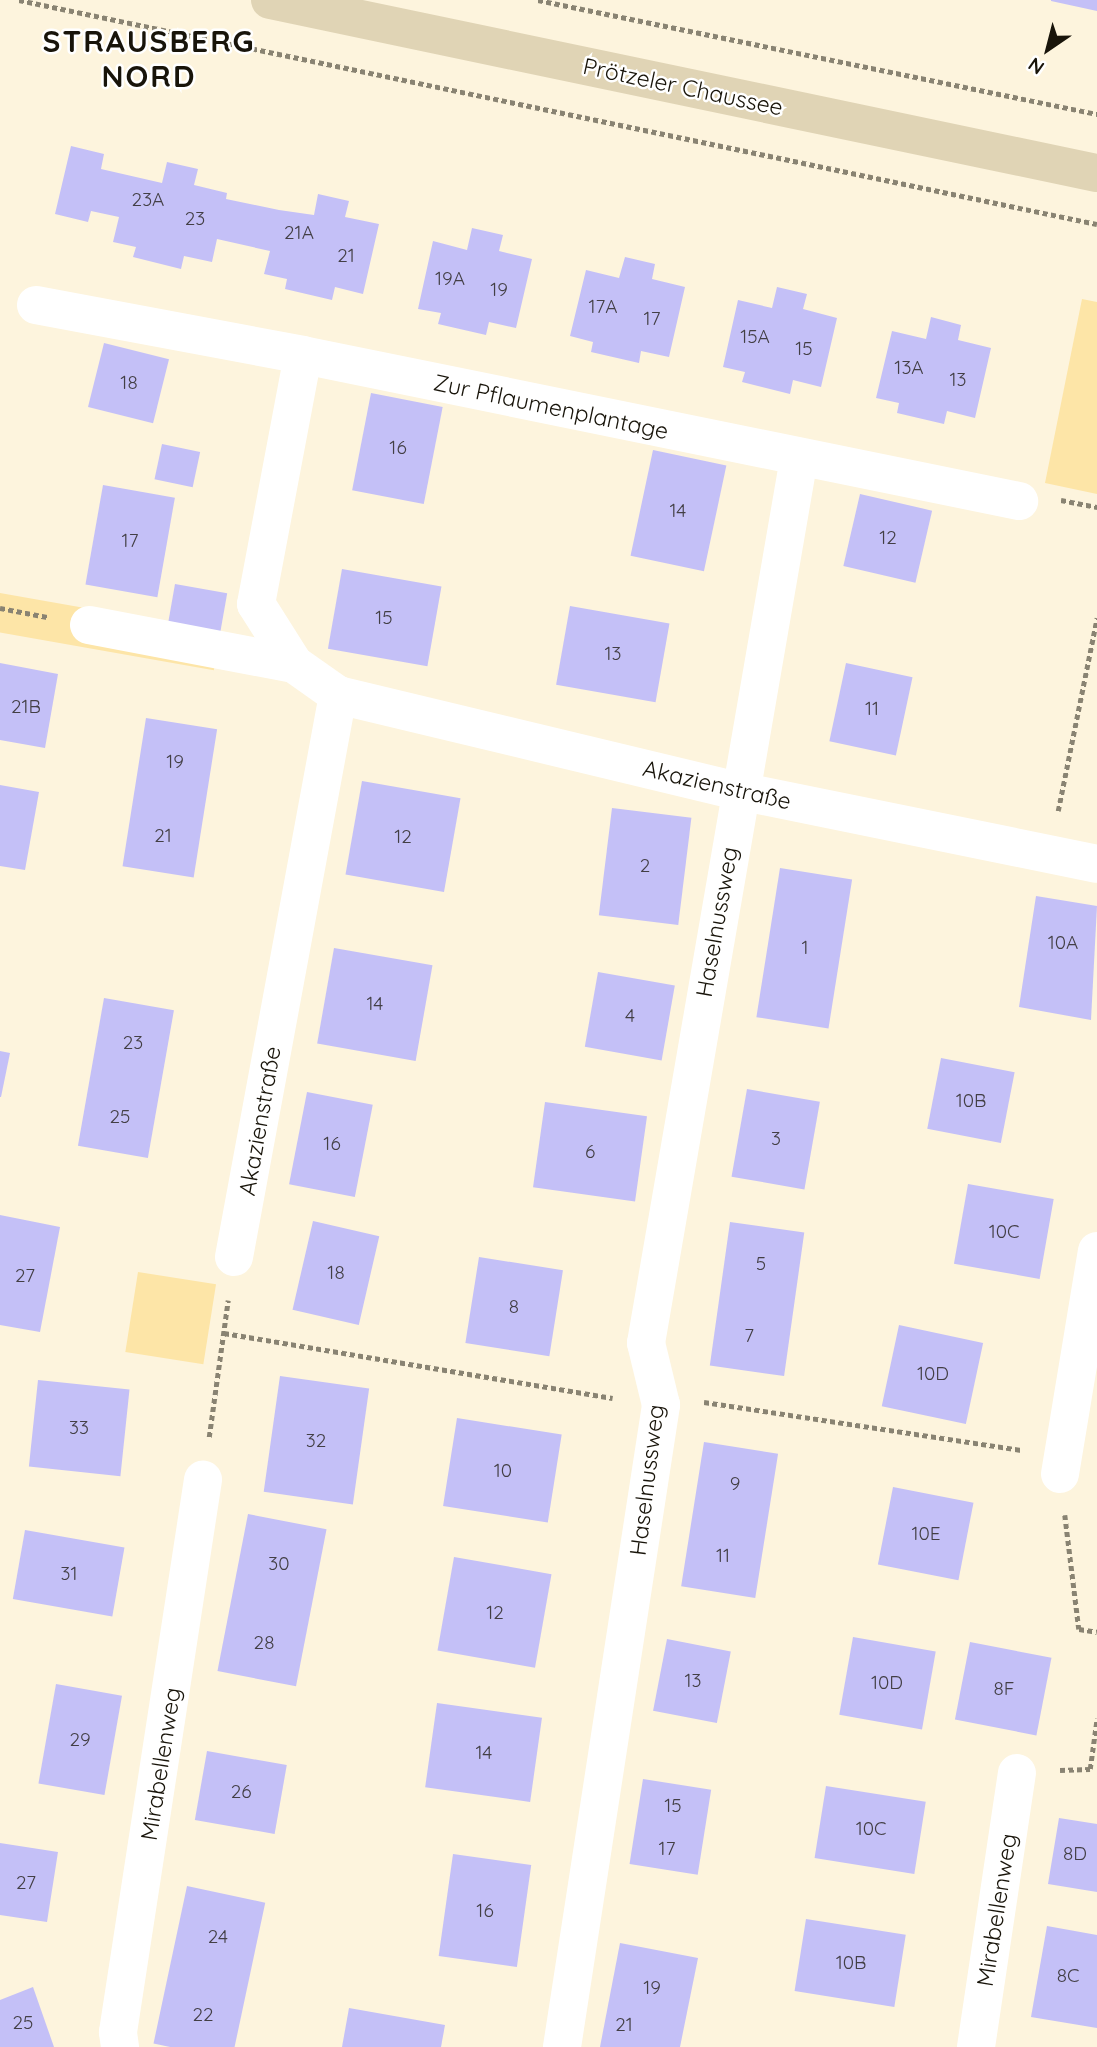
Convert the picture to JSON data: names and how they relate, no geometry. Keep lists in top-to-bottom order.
{
  "streets": {
    "main road": ["Prötzeler Chaussee"],
    "street": [
      "Zur Pflaumenplantage",
      "Akazienstraße",
      "Haselnussweg",
      "Mirabellenweg"
    ]
  },
  "crossings": [
    ["Akazienstraße", "Haselnussweg"]
  ],
  "districts": ["STRAUSBERG NORD"],
  "house_numbers": [
    "23A",
    "23",
    "21A",
    "21",
    "19A",
    "19",
    "17A",
    "17",
    "15A",
    "15",
    "13A",
    "13",
    "18",
    "16",
    "14",
    "12",
    "17",
    "15",
    "13",
    "21B",
    "11",
    "19",
    "21",
    "12",
    "2",
    "10A",
    "1",
    "14",
    "4",
    "23",
    "10B",
    "25",
    "3",
    "16",
    "6",
    "10C",
    "5",
    "18",
    "27",
    "8",
    "7",
    "10D",
    "33",
    "32",
    "10",
    "9",
    "10E",
    "11",
    "30",
    "31",
    "12",
    "28",
    "13",
    "10D",
    "8F",
    "29",
    "14",
    "26",
    "15",
    "10C",
    "17",
    "8D",
    "27",
    "16",
    "24",
    "10B",
    "8C",
    "19",
    "22",
    "25",
    "21"
  ],
  "north": "bottom left"
}
